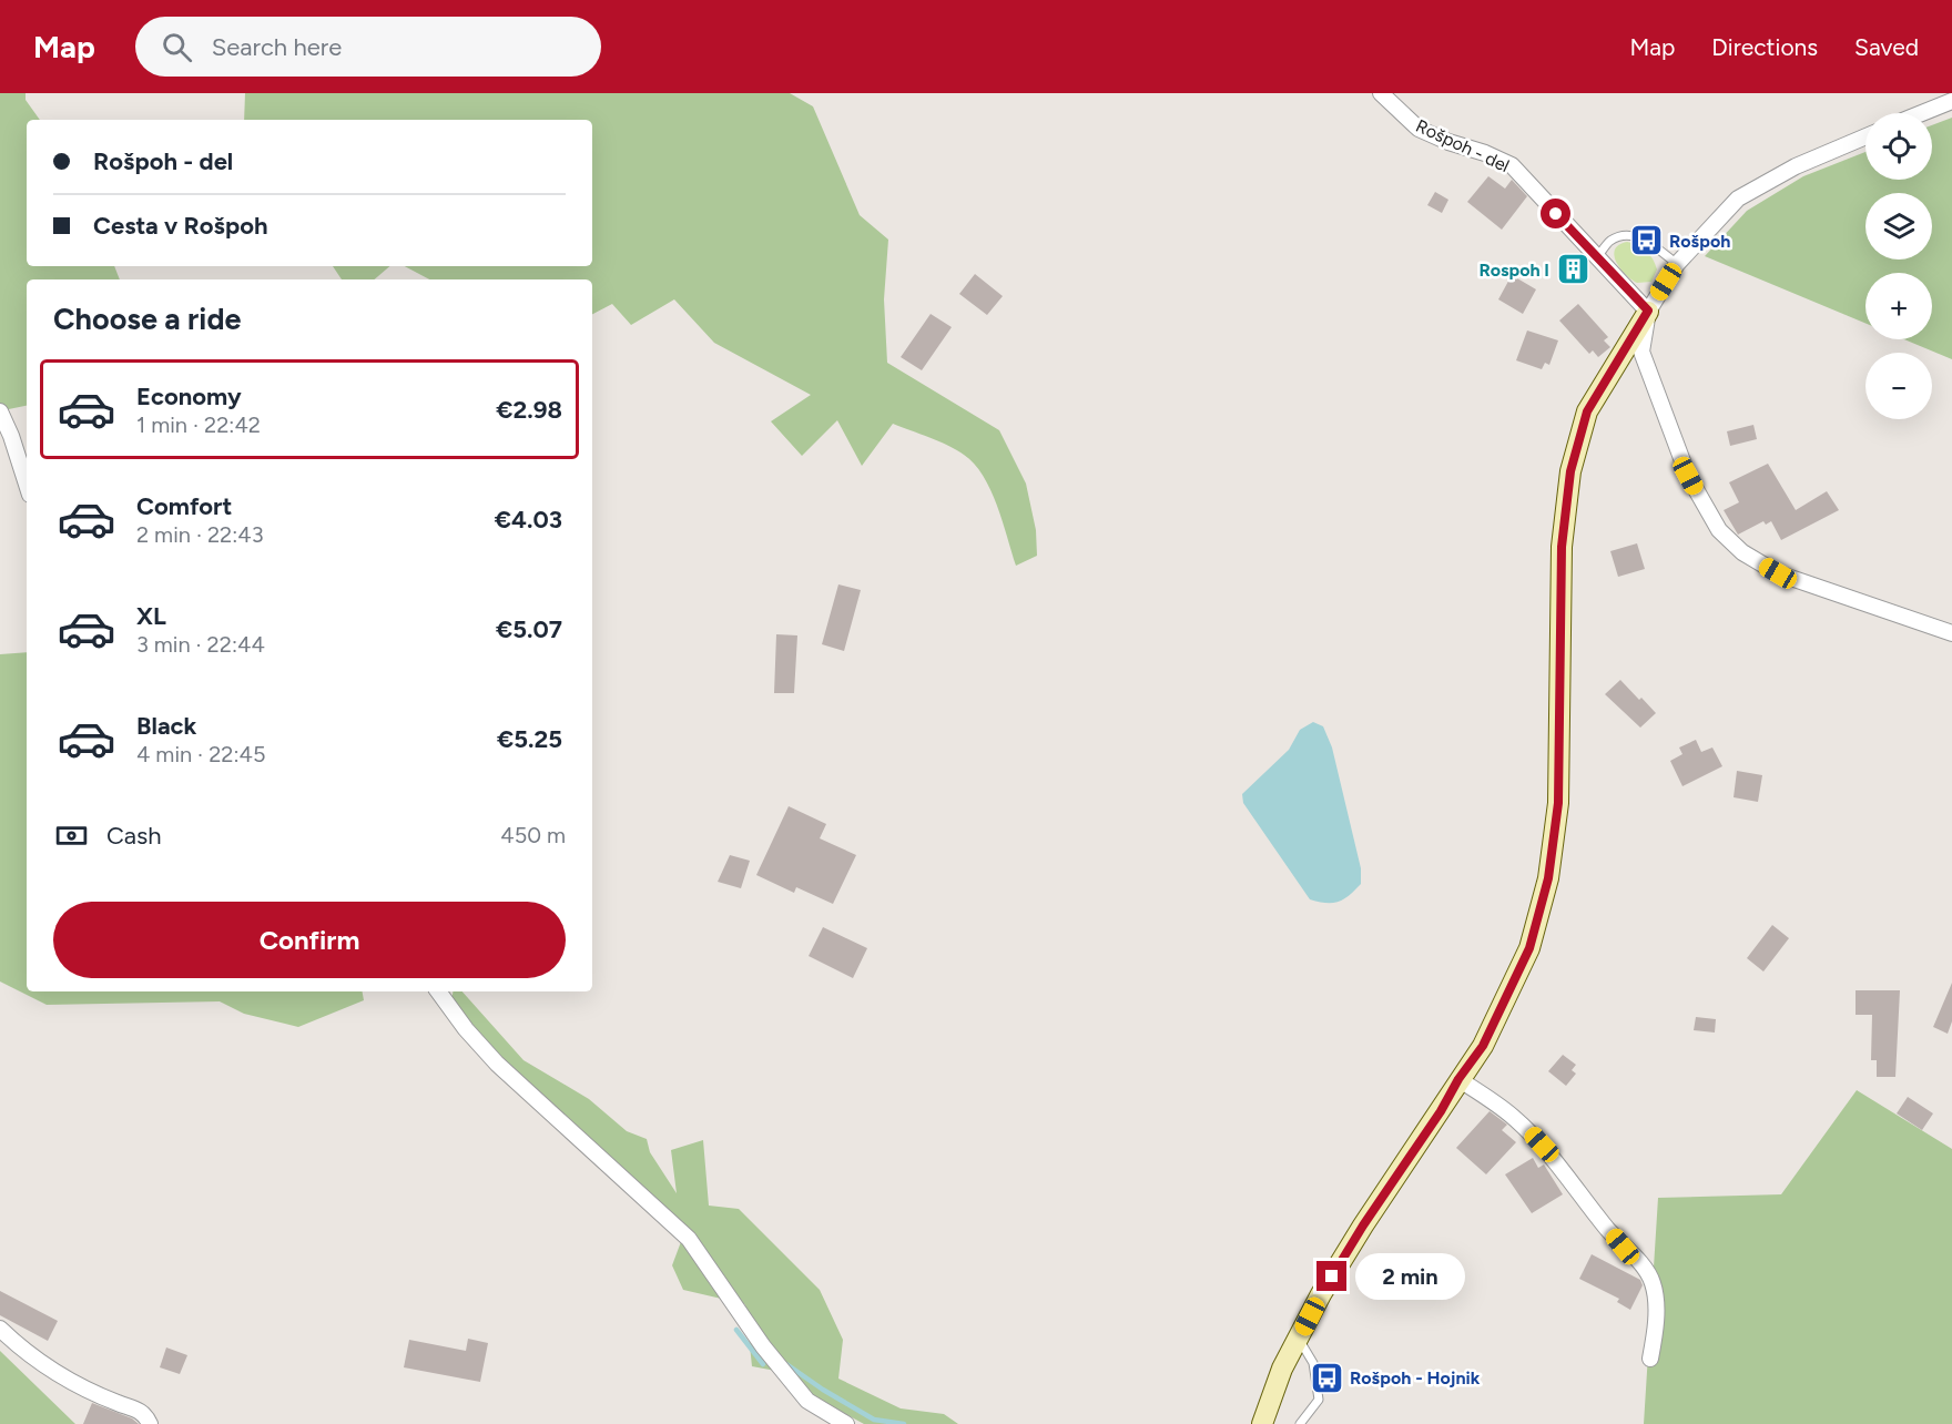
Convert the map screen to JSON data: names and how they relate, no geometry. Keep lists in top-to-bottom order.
{
  "streets": {
    "street": ["Rošpoh - del"]
  },
  "places": {
    "bus stop": ["Rošpoh", "Rošpoh - Hojnik"],
    "building": ["Rospoh I"]
  },
  "page": {
    "header": "Map",
    "search": "Search here",
    "nav": ["Map", "Directions", "Saved"],
    "map_buttons": ["+", "−"],
    "banner": ["Rošpoh - del", "Cesta v Rošpoh"],
    "heading": "Choose a ride",
    "list": [
      {
        "name": "Economy",
        "note": "1 min · 22:42",
        "value": "€2.98"
      },
      {
        "name": "Comfort",
        "note": "2 min · 22:43",
        "value": "€4.03"
      },
      {
        "name": "XL",
        "note": "3 min · 22:44",
        "value": "€5.07"
      },
      {
        "name": "Black",
        "note": "4 min · 22:45",
        "value": "€5.25"
      }
    ],
    "pay": ["Cash", "450 m"],
    "buttons": "Confirm",
    "bubble": "2 min"
  }
}
